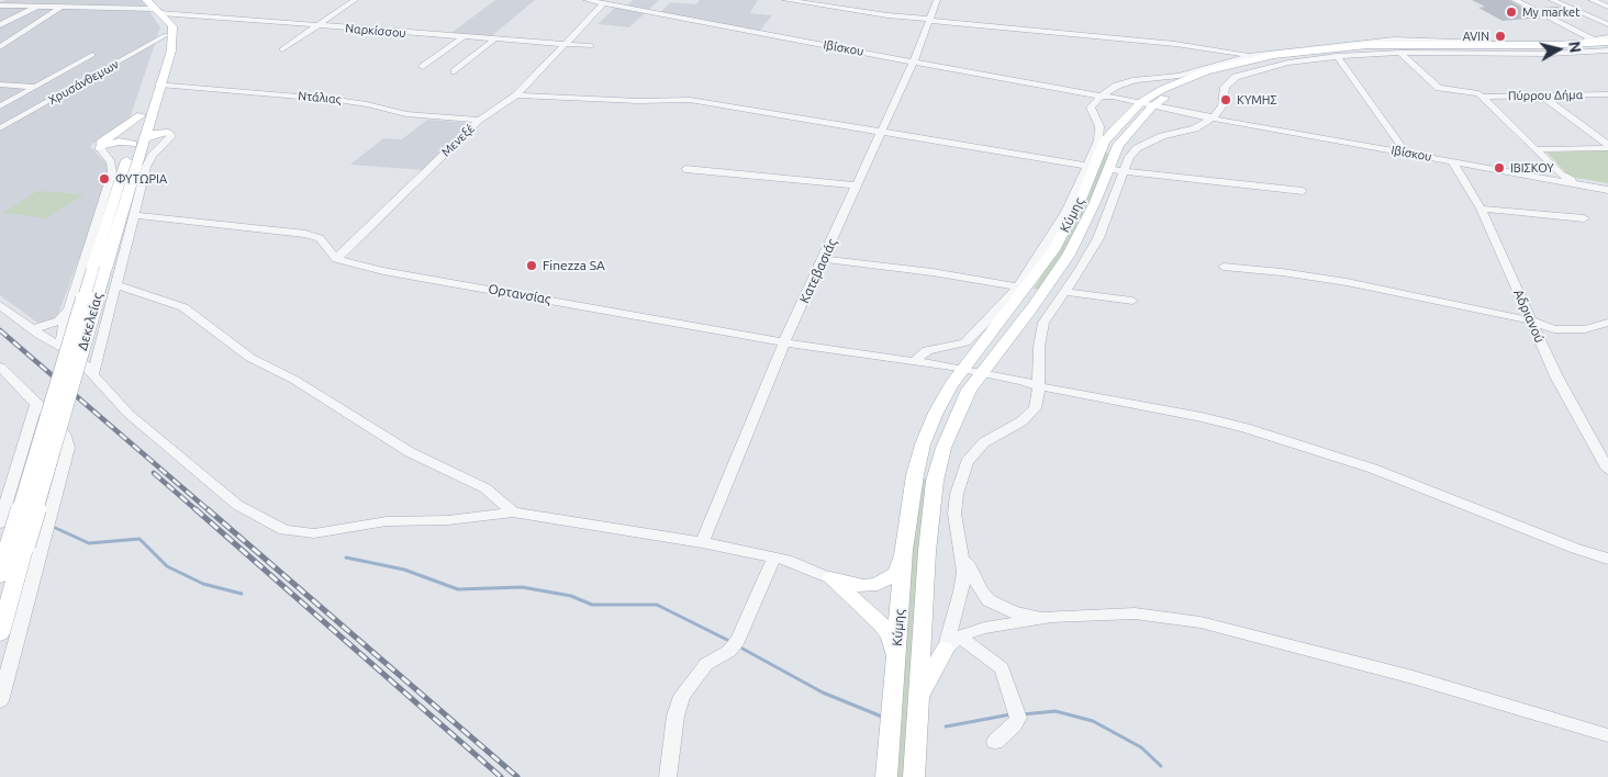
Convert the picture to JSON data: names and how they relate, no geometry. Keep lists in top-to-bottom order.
{
  "streets": {
    "main road": ["Κύμης", "Δεκελείας"],
    "street": [
      "Ναρκίσσου",
      "Ιβίσκου",
      "Χρυσάνθεμων",
      "Πύρρου Δήμα",
      "Ντάλιας",
      "Μενεξέ",
      "Κατεβασιάς",
      "Ορτανσίας",
      "Αδριανού"
    ]
  },
  "crossings": [
    ["Ναρκίσσου", "Μενεξέ"],
    ["Ναρκίσσου", "Δεκελείας"],
    ["Ιβίσκου", "Μενεξέ"],
    ["Ιβίσκου", "Κύμης"],
    ["Ιβίσκου", "Κατεβασιάς"],
    ["Ιβίσκου", "Αδριανού"],
    ["Χρυσάνθεμων", "Δεκελείας"],
    ["Ντάλιας", "Μενεξέ"],
    ["Ντάλιας", "Δεκελείας"],
    ["Μενεξέ", "Ορτανσίας"],
    ["Κύμης", "Ορτανσίας"],
    ["Κατεβασιάς", "Ορτανσίας"]
  ],
  "places": [
    "My market",
    "AVIN",
    "ΚΥΜΗΣ",
    "ΙΒΙΣΚΟΥ",
    "ΦΥΤΩΡΙΑ",
    "Finezza SA"
  ],
  "north": "right"
}
